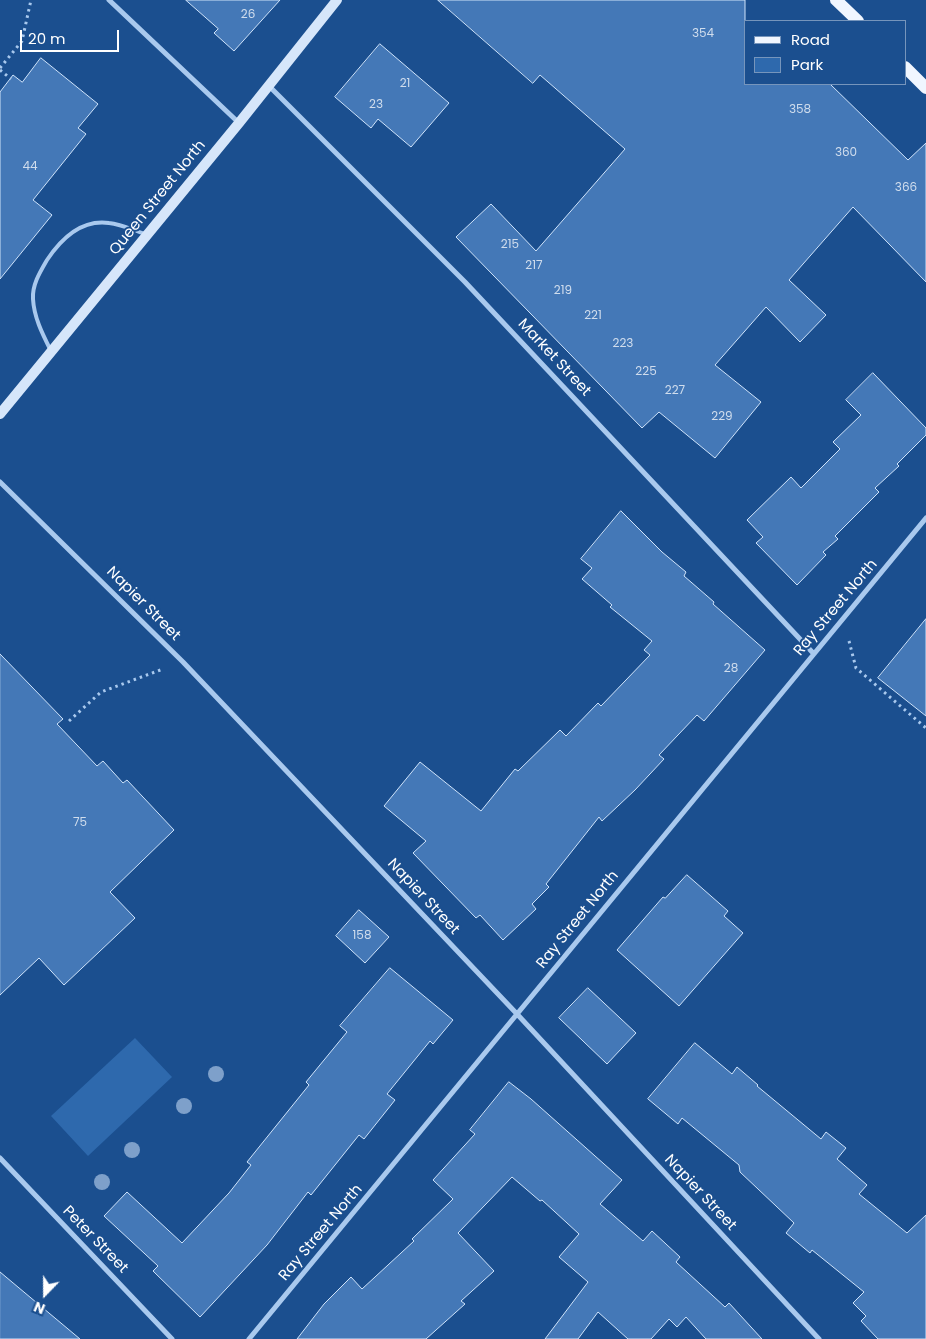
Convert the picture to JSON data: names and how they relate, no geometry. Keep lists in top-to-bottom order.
{
  "streets": {
    "main road": ["Queen Street North"],
    "street": [
      "Market Street",
      "Napier Street",
      "Ray Street North",
      "Peter Street"
    ]
  },
  "crossings": [
    ["Queen Street North", "Market Street"],
    ["Market Street", "Ray Street North"],
    ["Napier Street", "Ray Street North"]
  ],
  "house_numbers": [
    "26",
    "354",
    "21",
    "23",
    "358",
    "360",
    "44",
    "366",
    "215",
    "217",
    "219",
    "221",
    "223",
    "225",
    "227",
    "229",
    "28",
    "75",
    "158"
  ],
  "legend": ["Road", "Park"],
  "scale_bar": "20 m",
  "north": "bottom"
}
